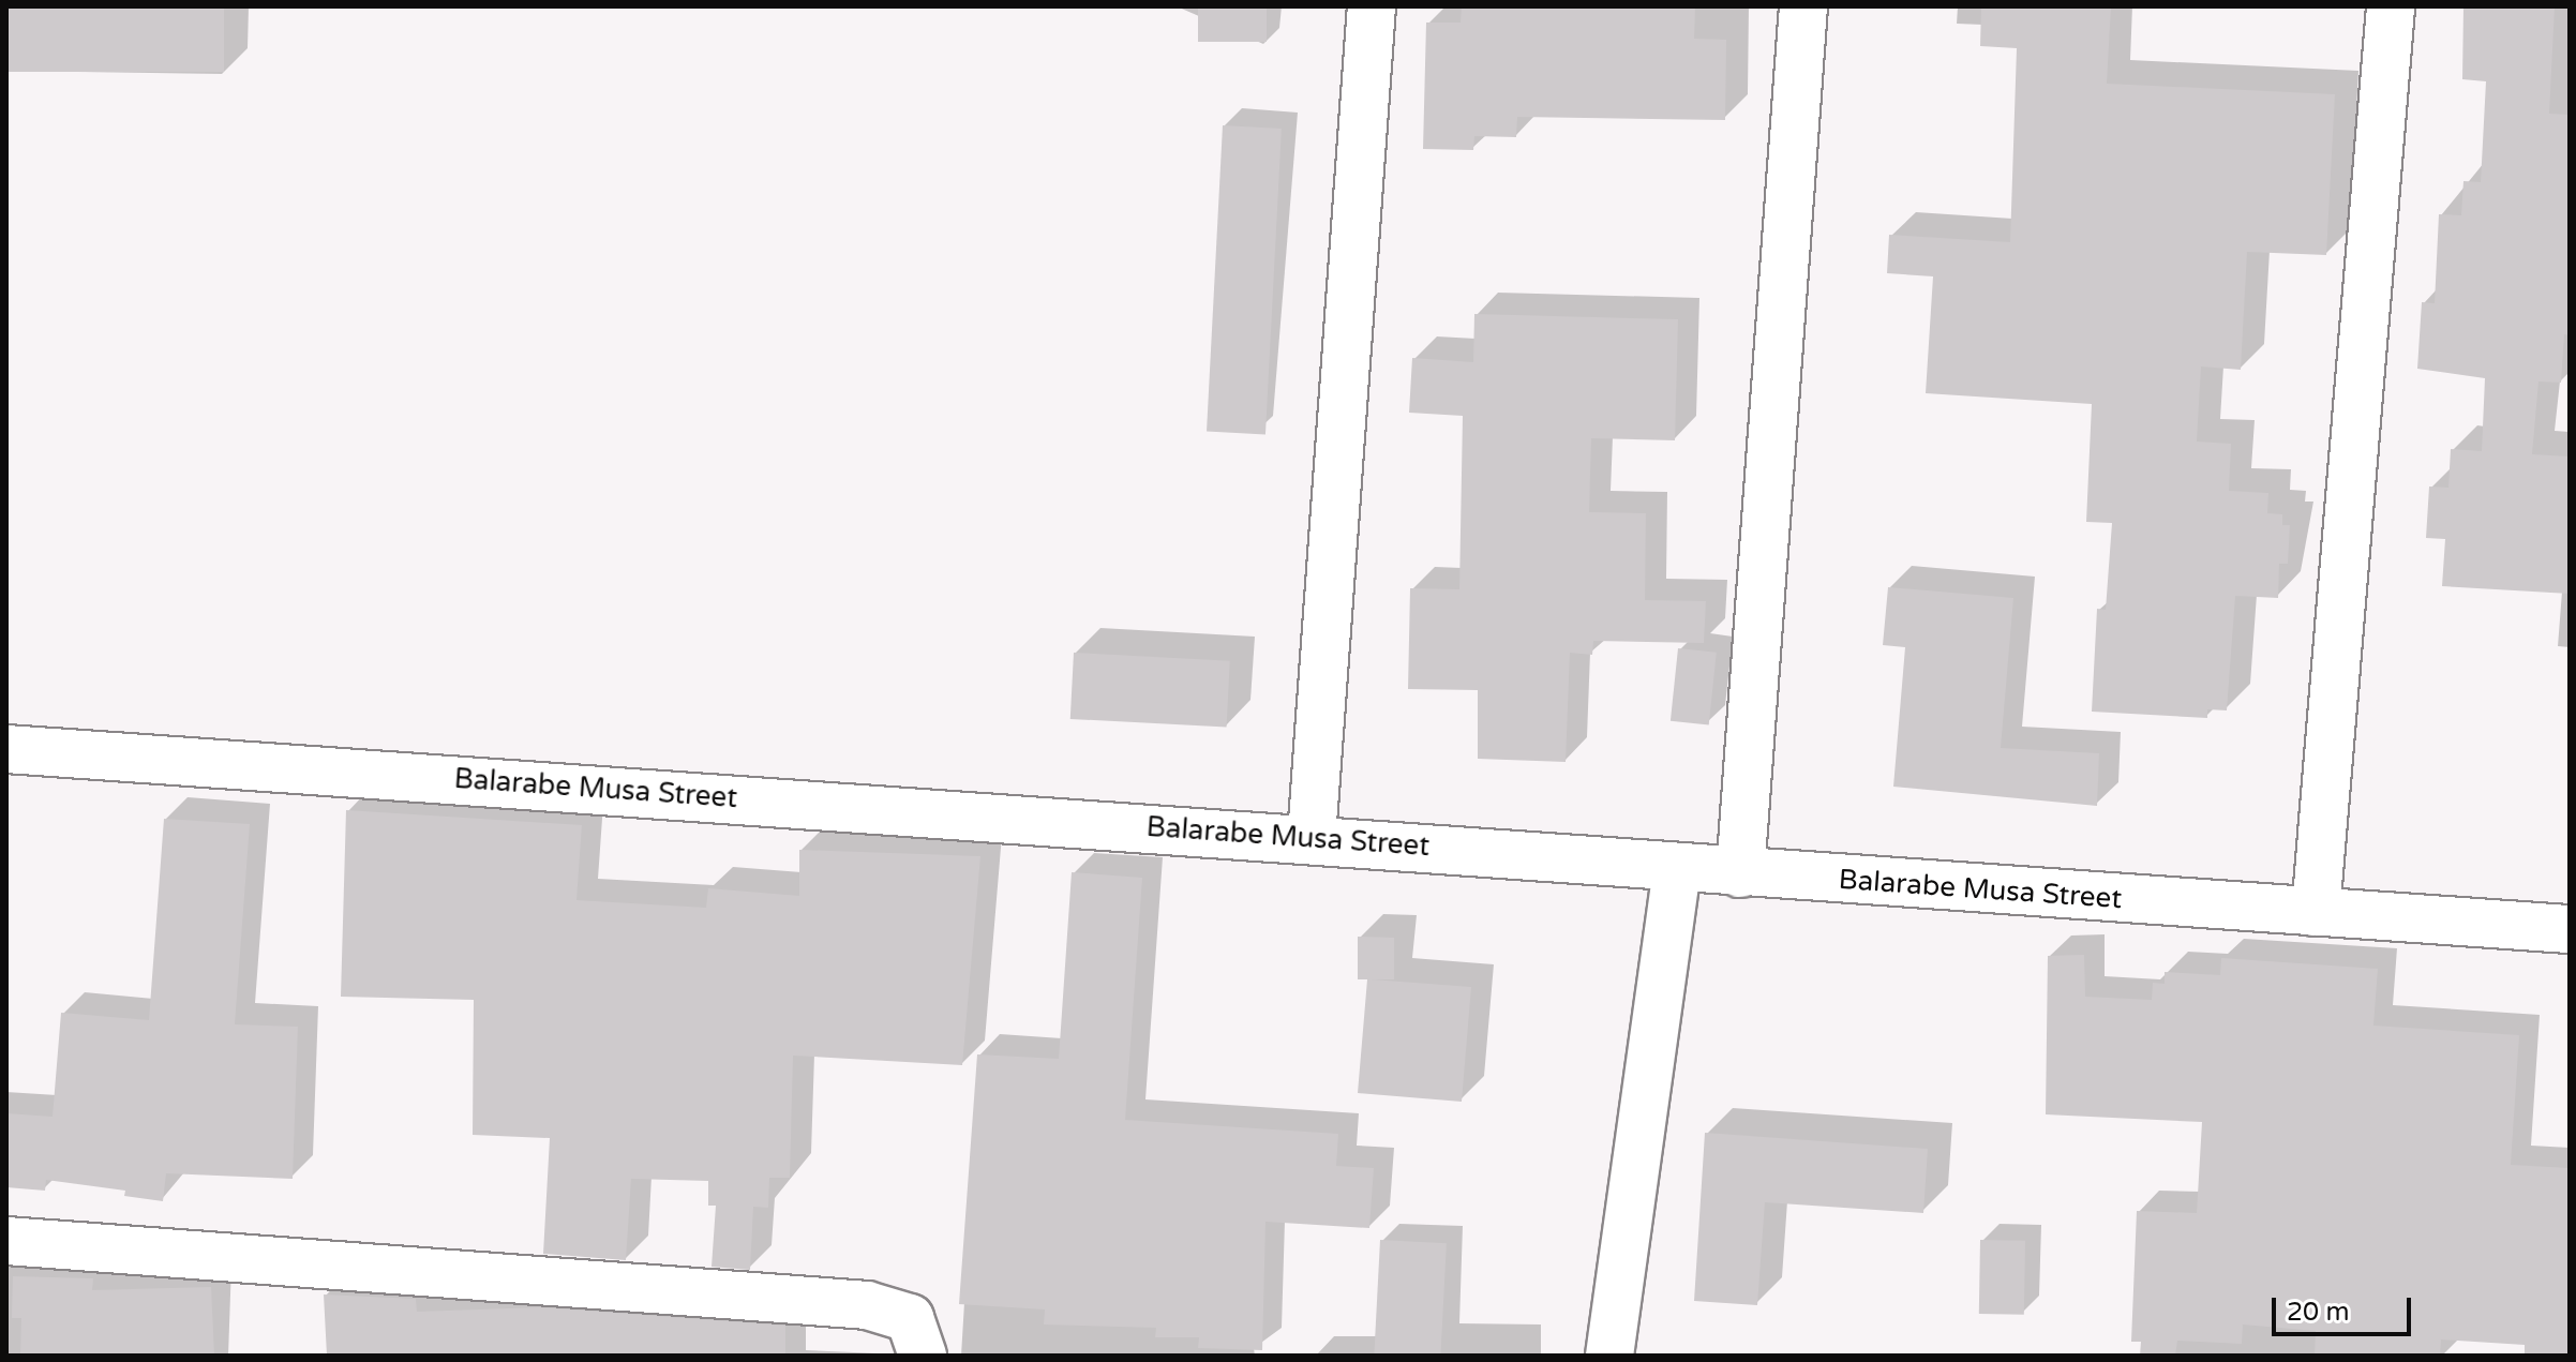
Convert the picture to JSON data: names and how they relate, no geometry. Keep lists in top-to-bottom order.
{
  "streets": {
    "street": ["Balarabe Musa Street"]
  },
  "scale_bar": "20 m"
}
